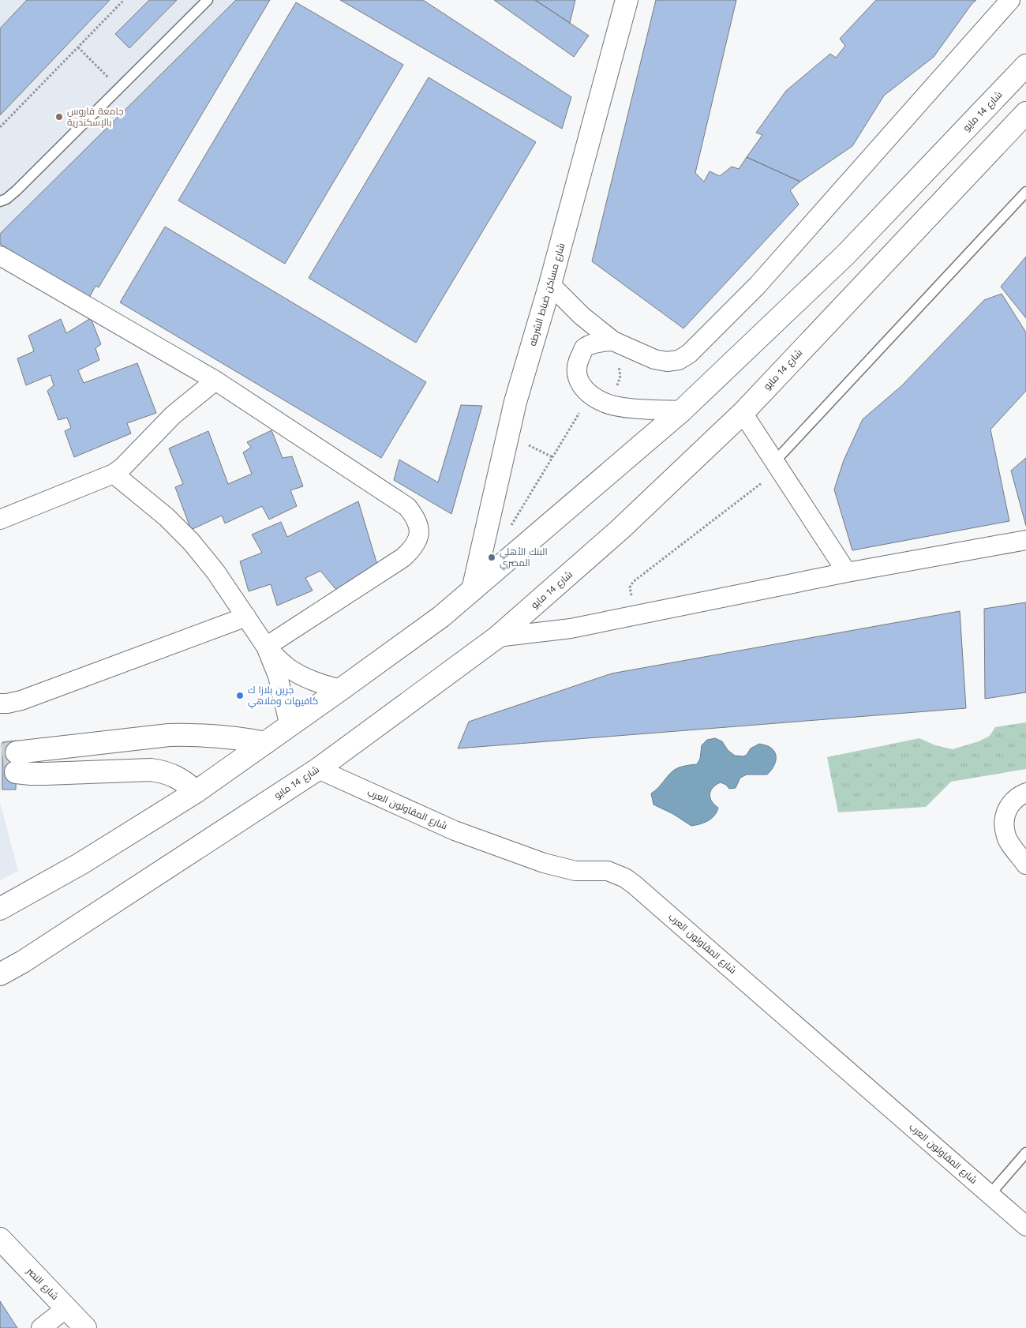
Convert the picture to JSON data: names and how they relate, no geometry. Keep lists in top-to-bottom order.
{
  "streets": {
    "main road": ["شارع 14 مايو", "شارع مساكن ضباط الشرطه", "شارع النصر"],
    "street": ["شارع المقاولون العرب"]
  },
  "crossings": [
    ["شارع 14 مايو", "شارع مساكن ضباط الشرطه"],
    ["شارع 14 مايو", "شارع المقاولون العرب"]
  ],
  "places": ["جامعة فاروس بالإسكندرية", "البنك الأهلي المصري", "جرين بلازا ك كافيهات وملاهي"]
}
